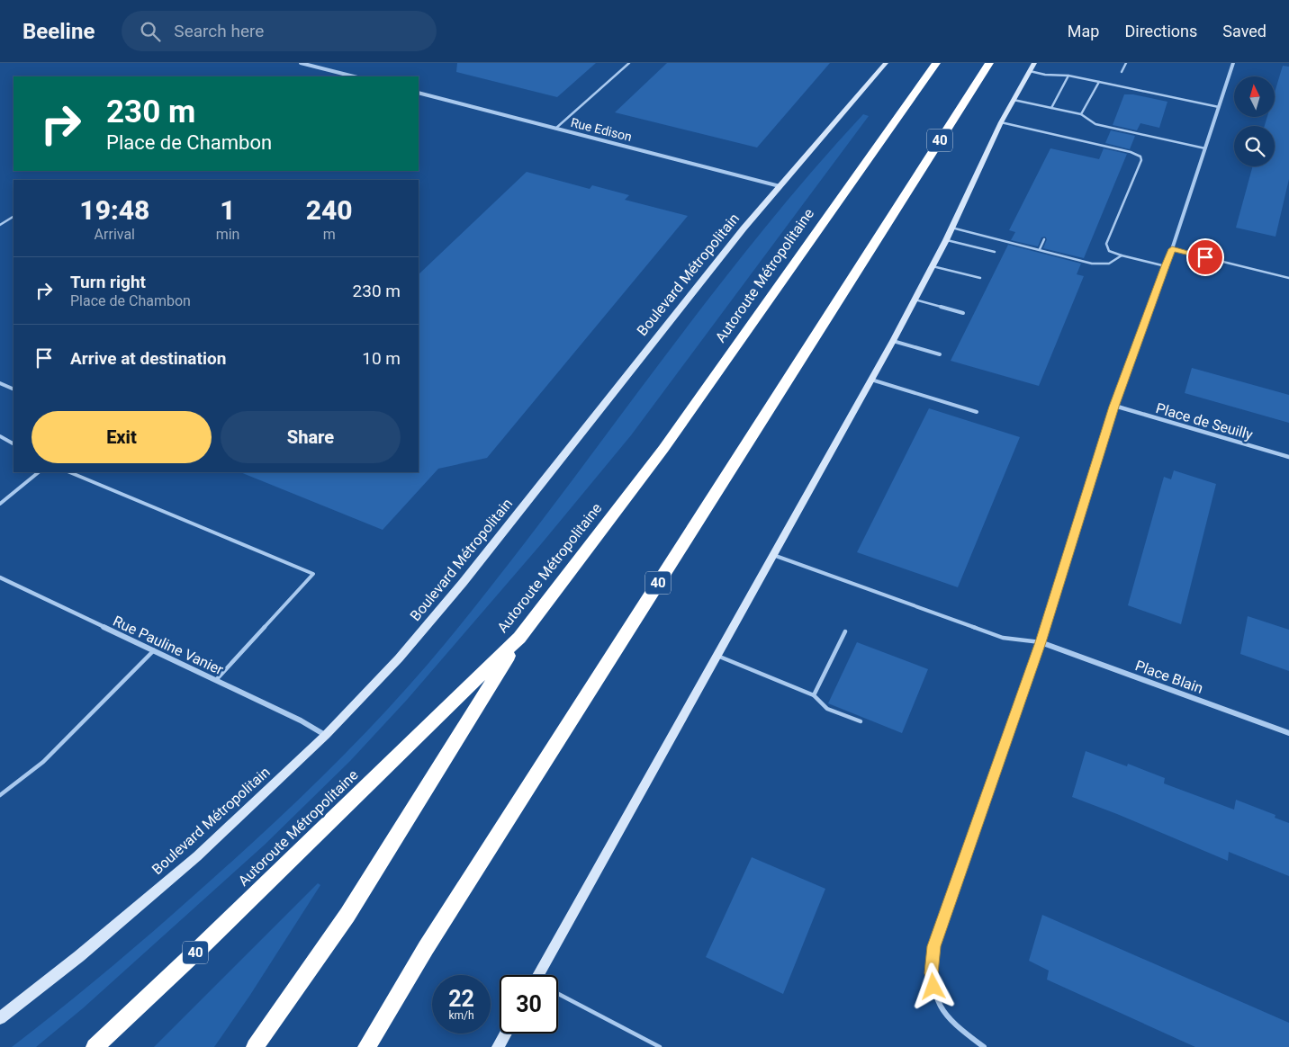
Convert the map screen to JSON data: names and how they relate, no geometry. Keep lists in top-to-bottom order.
{
  "streets": {
    "highway": ["40", "Autoroute Métropolitaine"],
    "main road": ["Boulevard Métropolitain"],
    "street": [
      "Rue Edison",
      "Place de Seuilly",
      "Rue Pauline Vanier",
      "Place Blain"
    ]
  },
  "crossings": [
    ["Rue Edison", "Boulevard Métropolitain"],
    ["Boulevard Métropolitain", "Rue Pauline Vanier"]
  ],
  "north": "top",
  "page": {
    "header": "Beeline",
    "search": "Search here",
    "nav": ["Map", "Directions", "Saved"],
    "turn": ["230 m", "Place de Chambon"],
    "eta": [
      "19:48",
      "Arrival",
      "1",
      "min",
      "240",
      "m"
    ],
    "list": [
      {
        "name": "Turn right",
        "note": "Place de Chambon",
        "value": "230 m"
      },
      {
        "name": "Arrive at destination",
        "value": "10 m"
      }
    ],
    "buttons": ["Exit", "Share"],
    "speed": "22 km/h",
    "limit": "30"
  }
}
